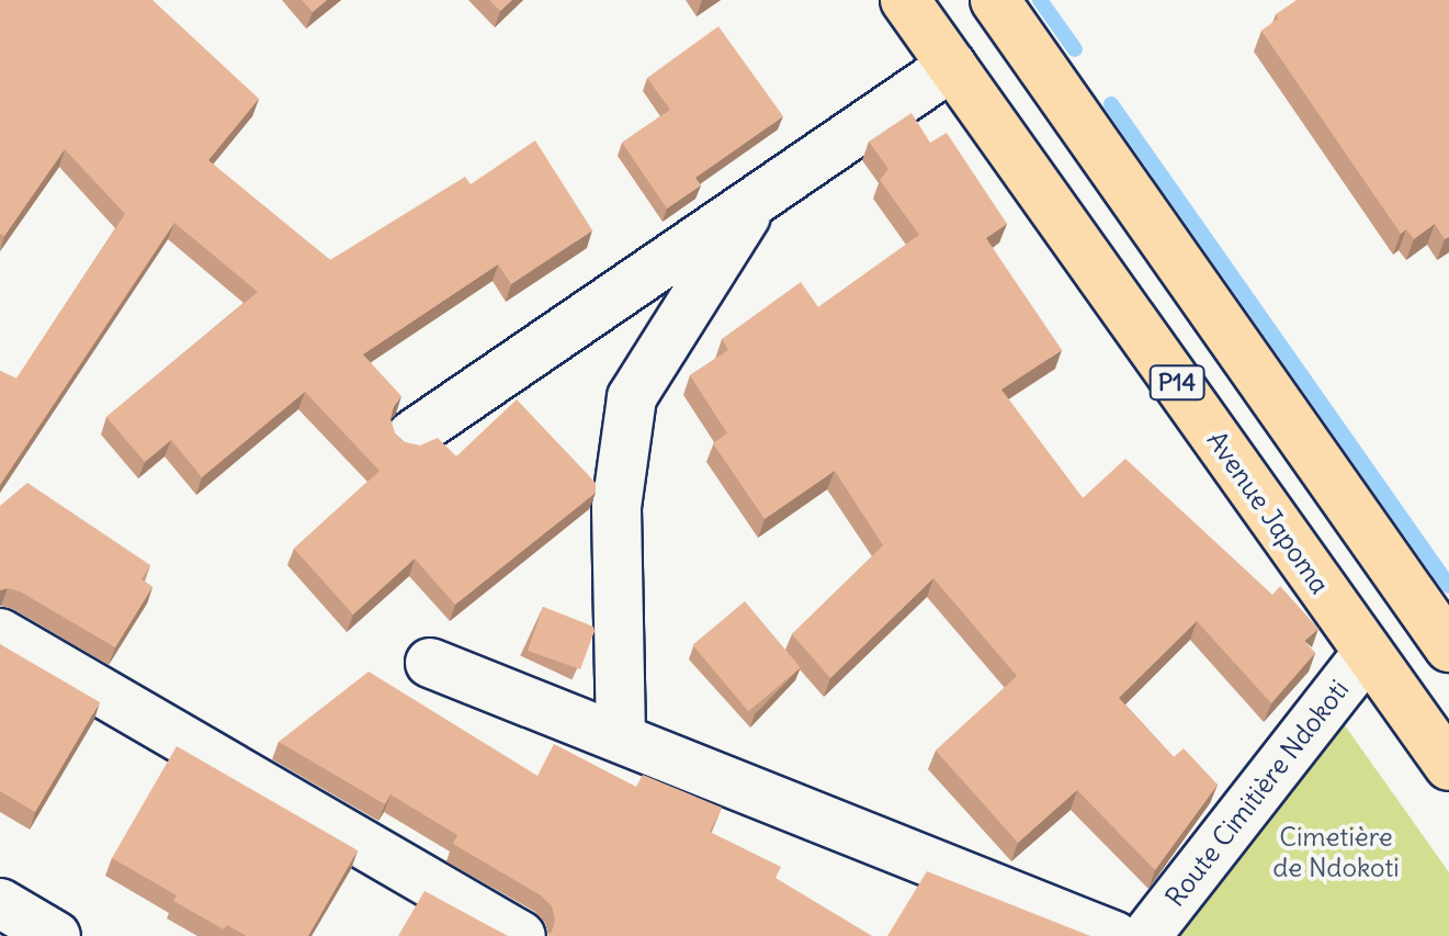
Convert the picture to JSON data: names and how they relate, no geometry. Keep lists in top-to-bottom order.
{
  "streets": {
    "main road": ["P14", "Avenue Japoma"],
    "street": ["Route Cimitière Ndokoti"]
  },
  "crossings": [
    ["Avenue Japoma", "Route Cimitière Ndokoti"]
  ],
  "parks": ["Cimetière de Ndokoti"]
}
